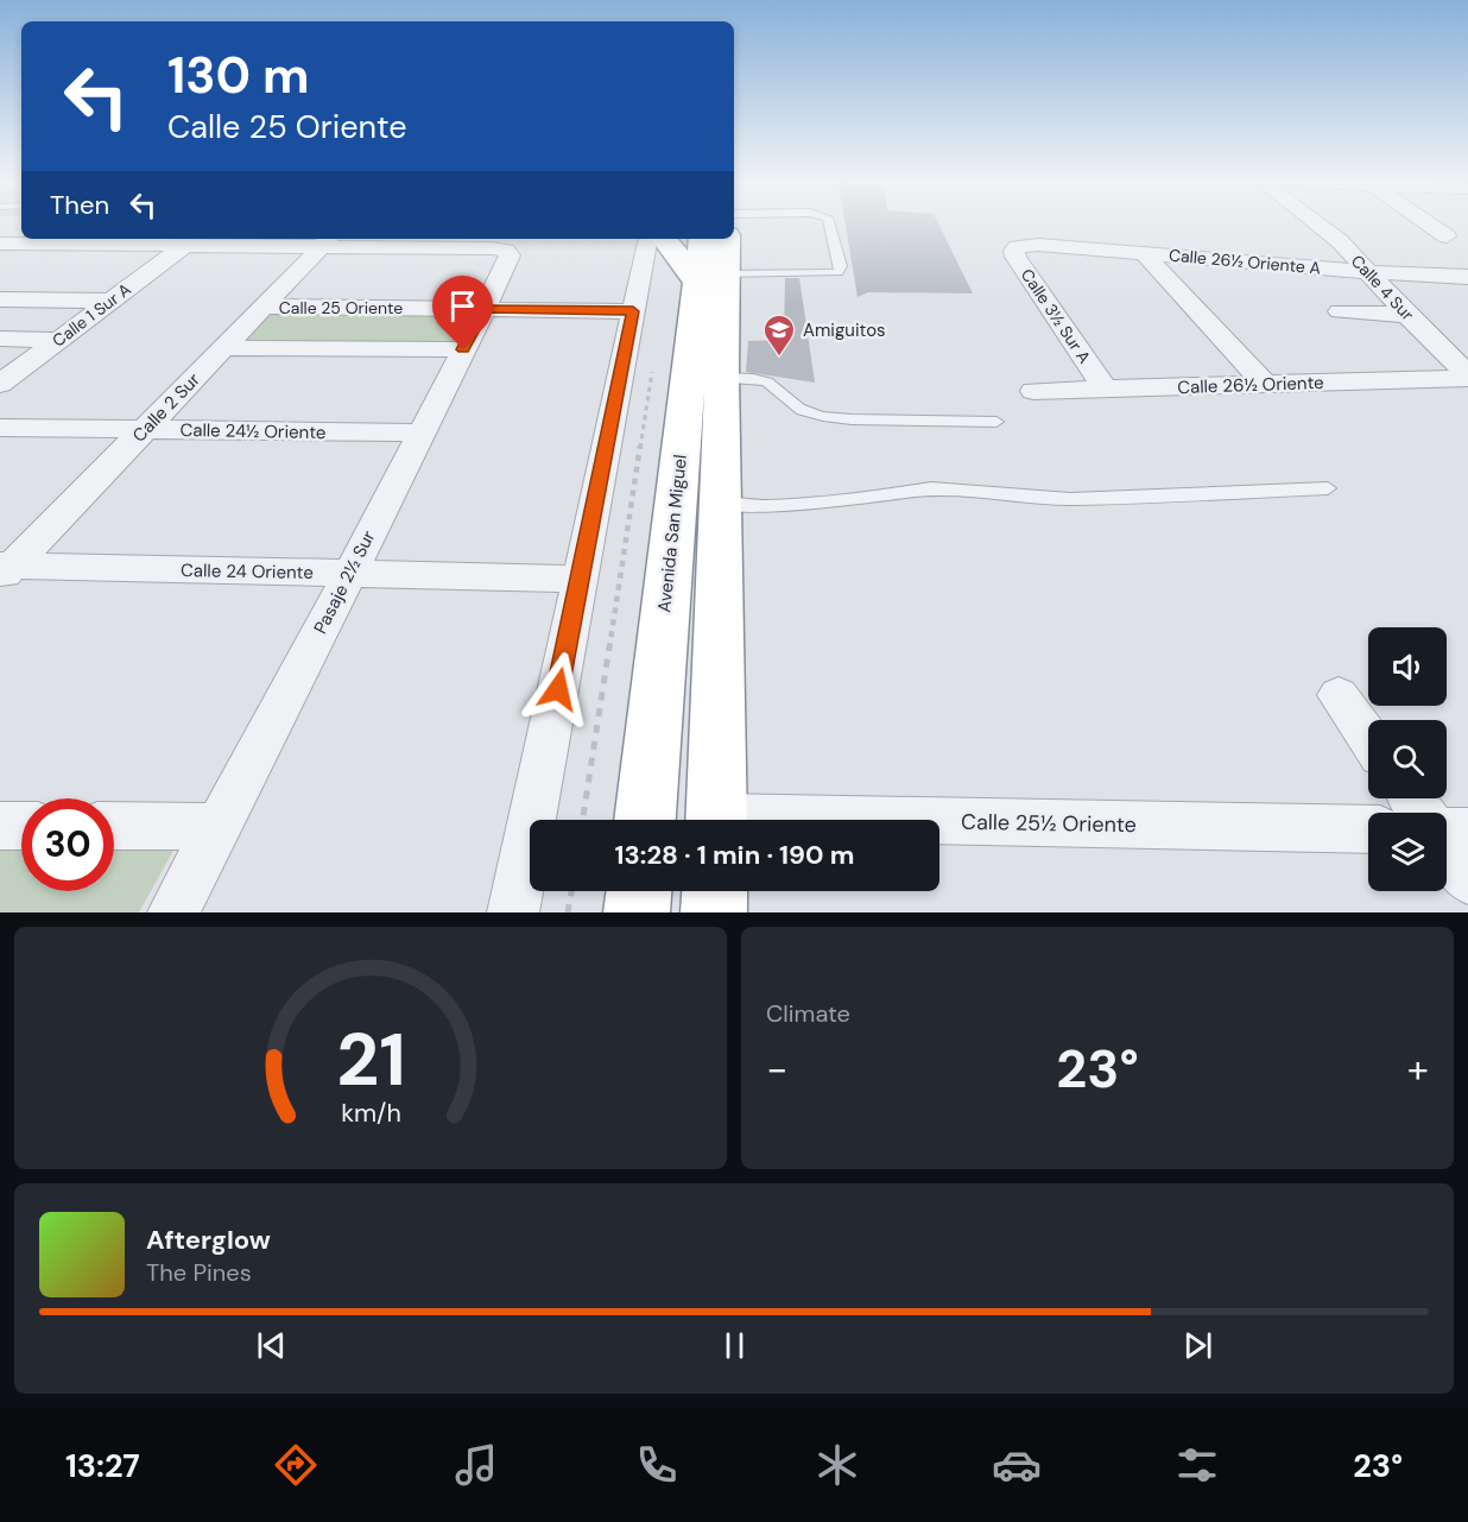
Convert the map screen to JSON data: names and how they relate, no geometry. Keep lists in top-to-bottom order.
{
  "streets": {
    "highway": ["Avenida San Miguel"],
    "street": [
      "Calle 26½ Oriente A",
      "Calle 4 Sur",
      "Calle 25 Oriente",
      "Calle 1 Sur A",
      "Calle 3½ Sur A",
      "Calle 26½ Oriente",
      "Calle 2 Sur",
      "Calle 24½ Oriente",
      "Calle 24 Oriente",
      "Pasaje 2½ Sur",
      "Calle 25½ Oriente"
    ]
  },
  "crossings": [
    ["Calle 26½ Oriente A", "Calle 4 Sur"],
    ["Calle 26½ Oriente A", "Calle 3½ Sur A"],
    ["Calle 4 Sur", "Calle 26½ Oriente"],
    ["Calle 25 Oriente", "Calle 2 Sur"],
    ["Calle 25 Oriente", "Pasaje 2½ Sur"],
    ["Calle 3½ Sur A", "Calle 26½ Oriente"],
    ["Calle 2 Sur", "Calle 24½ Oriente"],
    ["Calle 2 Sur", "Calle 24 Oriente"],
    ["Calle 2 Sur", "Pasaje 2½ Sur"],
    ["Calle 24½ Oriente", "Pasaje 2½ Sur"],
    ["Calle 24 Oriente", "Pasaje 2½ Sur"]
  ],
  "places": {
    "school or university": ["Amiguitos"]
  },
  "page": {
    "turn": ["130 m", "Calle 25 Oriente"],
    "then": "Then",
    "limit": "30",
    "trip": "13:28 · 1 min · 190 m",
    "tile": "Climate",
    "heat": ["−", "23°", "+"],
    "song": ["Afterglow", "The Pines"],
    "tabs": ["13:27", "23°"],
    "gauge": ["21", "km/h"]
  }
}
